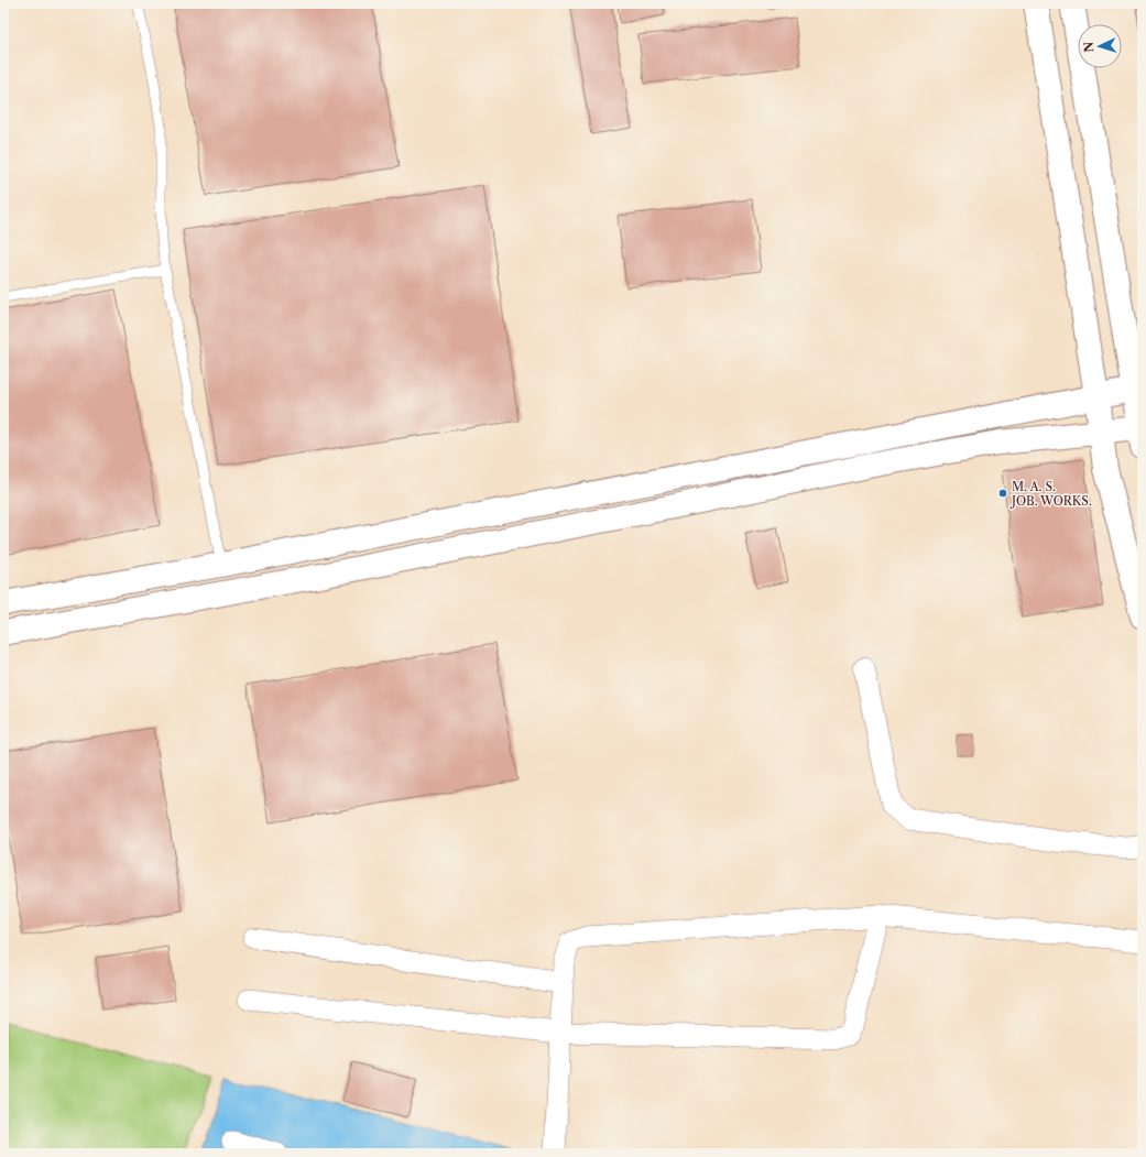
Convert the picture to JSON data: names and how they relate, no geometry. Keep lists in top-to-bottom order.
{
  "places": ["M. A. S. JOB. WORKS."],
  "north": "left"
}
